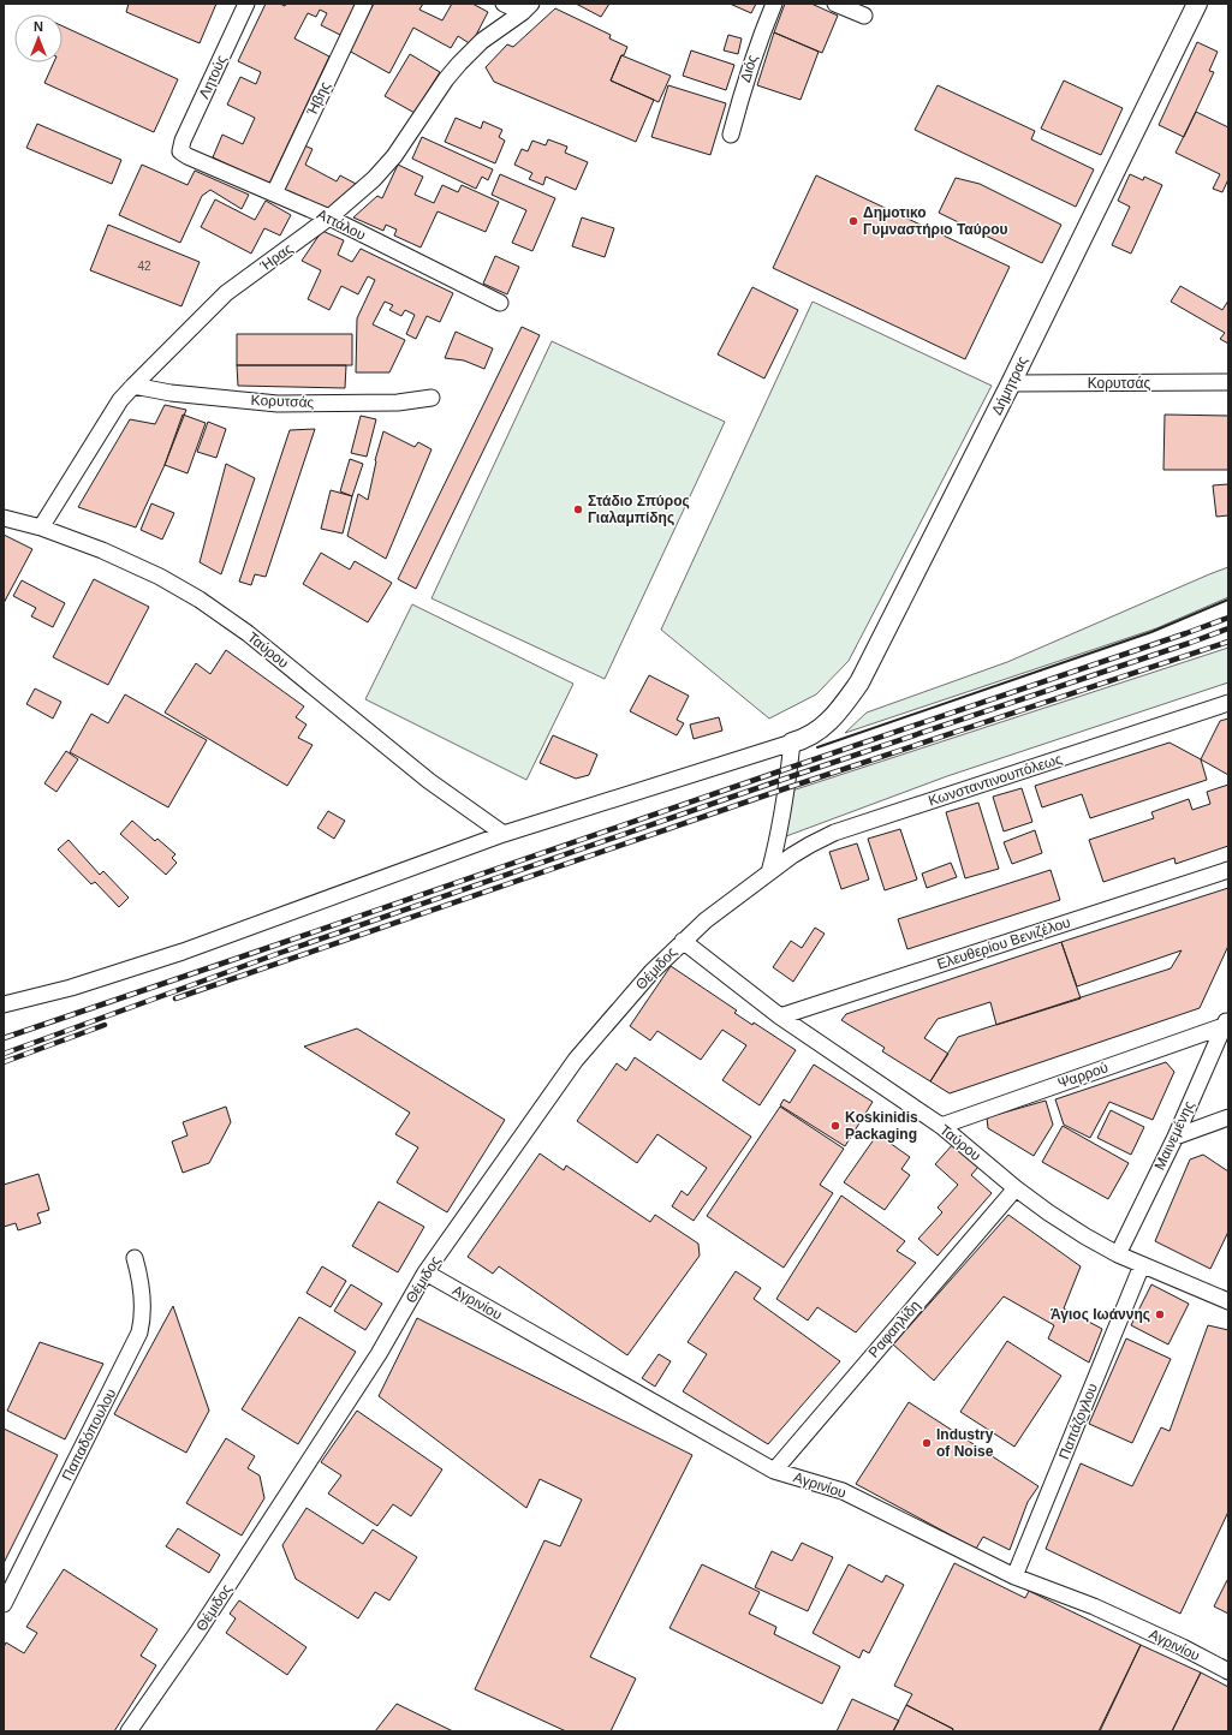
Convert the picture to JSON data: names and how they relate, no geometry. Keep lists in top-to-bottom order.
{
  "streets": {
    "street": [
      "Διός",
      "Λητούς",
      "Ήβης",
      "Αττάλου",
      "Ήρας",
      "Κορυτσάς",
      "Δήμητρας",
      "Ταύρου",
      "Κωνσταντινουπόλεως",
      "Ελευθερίου Βενιζέλου",
      "Θέμιδος",
      "Ψαρρού",
      "Μαινεμένης",
      "Αγρινίου",
      "Ραφαηλίδη",
      "Παπάζογλου",
      "Παπαδόπουλου"
    ]
  },
  "crossings": [
    ["Λητούς", "Αττάλου"],
    ["Ήβης", "Αττάλου"],
    ["Αττάλου", "Ήρας"],
    ["Ήρας", "Κορυτσάς"],
    ["Ήρας", "Ταύρου"],
    ["Κορυτσάς", "Δήμητρας"],
    ["Ταύρου", "Ελευθερίου Βενιζέλου"],
    ["Ταύρου", "Θέμιδος"],
    ["Ταύρου", "Ψαρρού"],
    ["Ταύρου", "Μαινεμένης"],
    ["Ταύρου", "Ραφαηλίδη"],
    ["Ταύρου", "Παπάζογλου"],
    ["Κωνσταντινουπόλεως", "Θέμιδος"],
    ["Θέμιδος", "Αγρινίου"],
    ["Ψαρρού", "Μαινεμένης"],
    ["Αγρινίου", "Ραφαηλίδη"],
    ["Αγρινίου", "Παπάζογλου"]
  ],
  "places": [
    "Δημοτικο Γυμναστήριο Ταύρου",
    "Στάδιο Σπύρος Γιαλαμπίδης",
    "Koskinidis Packaging",
    "Άγιος Ιωάννης",
    "Industry of Noise"
  ],
  "house_numbers": ["42"],
  "north": "top"
}
